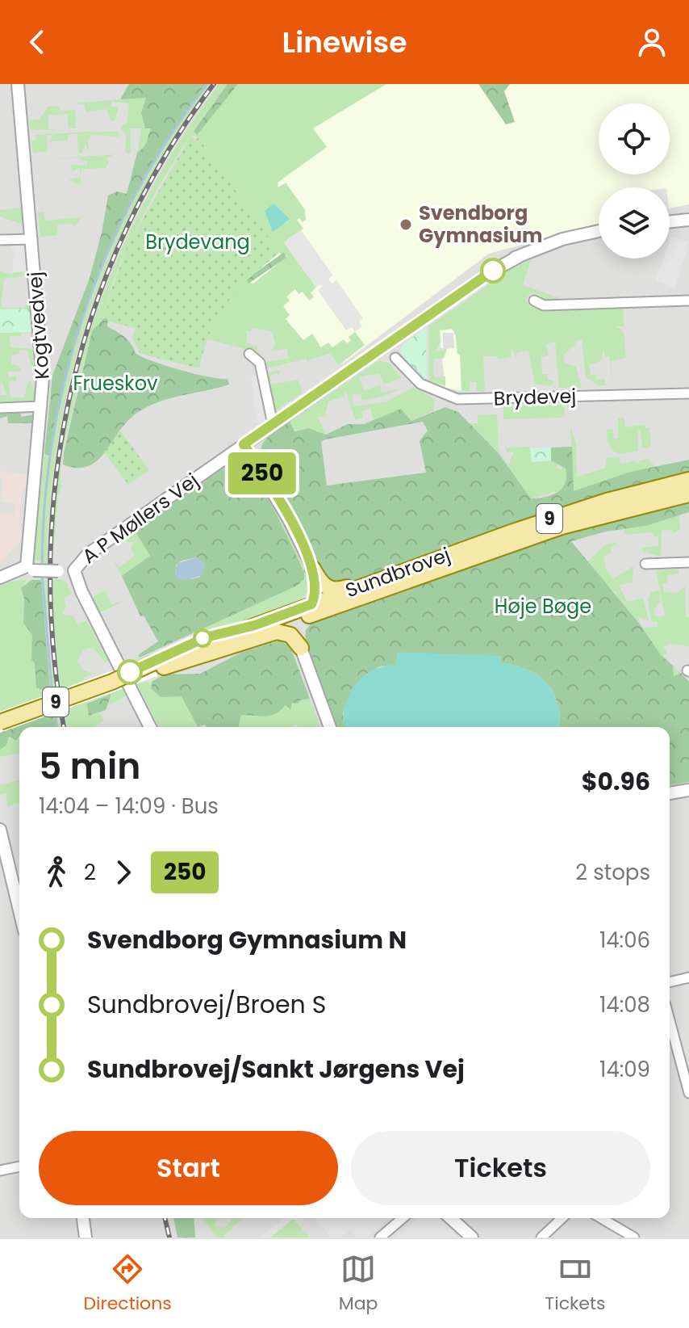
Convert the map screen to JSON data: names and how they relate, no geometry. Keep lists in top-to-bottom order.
{
  "streets": {
    "main road": ["9", "Sundbrovej"],
    "street": ["Kogtvedvej", "Brydevej", "A P Møllers Vej"]
  },
  "parks": ["Brydevang", "Frueskov", "Høje Bøge"],
  "places": ["Svendborg Gymnasium"],
  "lines": ["bus line 250"],
  "page": {
    "header": "Linewise",
    "on_map": "250",
    "heading": ["5 min", "14:04 – 14:09 · Bus", "$0.96"],
    "legs": ["2", "250", "2 stops"],
    "list": [
      {
        "name": "Svendborg Gymnasium N",
        "value": "14:06"
      },
      {
        "name": "Sundbrovej/Broen S",
        "value": "14:08"
      },
      {
        "name": "Sundbrovej/Sankt Jørgens Vej",
        "value": "14:09"
      }
    ],
    "buttons": ["Start", "Tickets"],
    "tabs": ["Directions", "Map", "Tickets"]
  }
}
